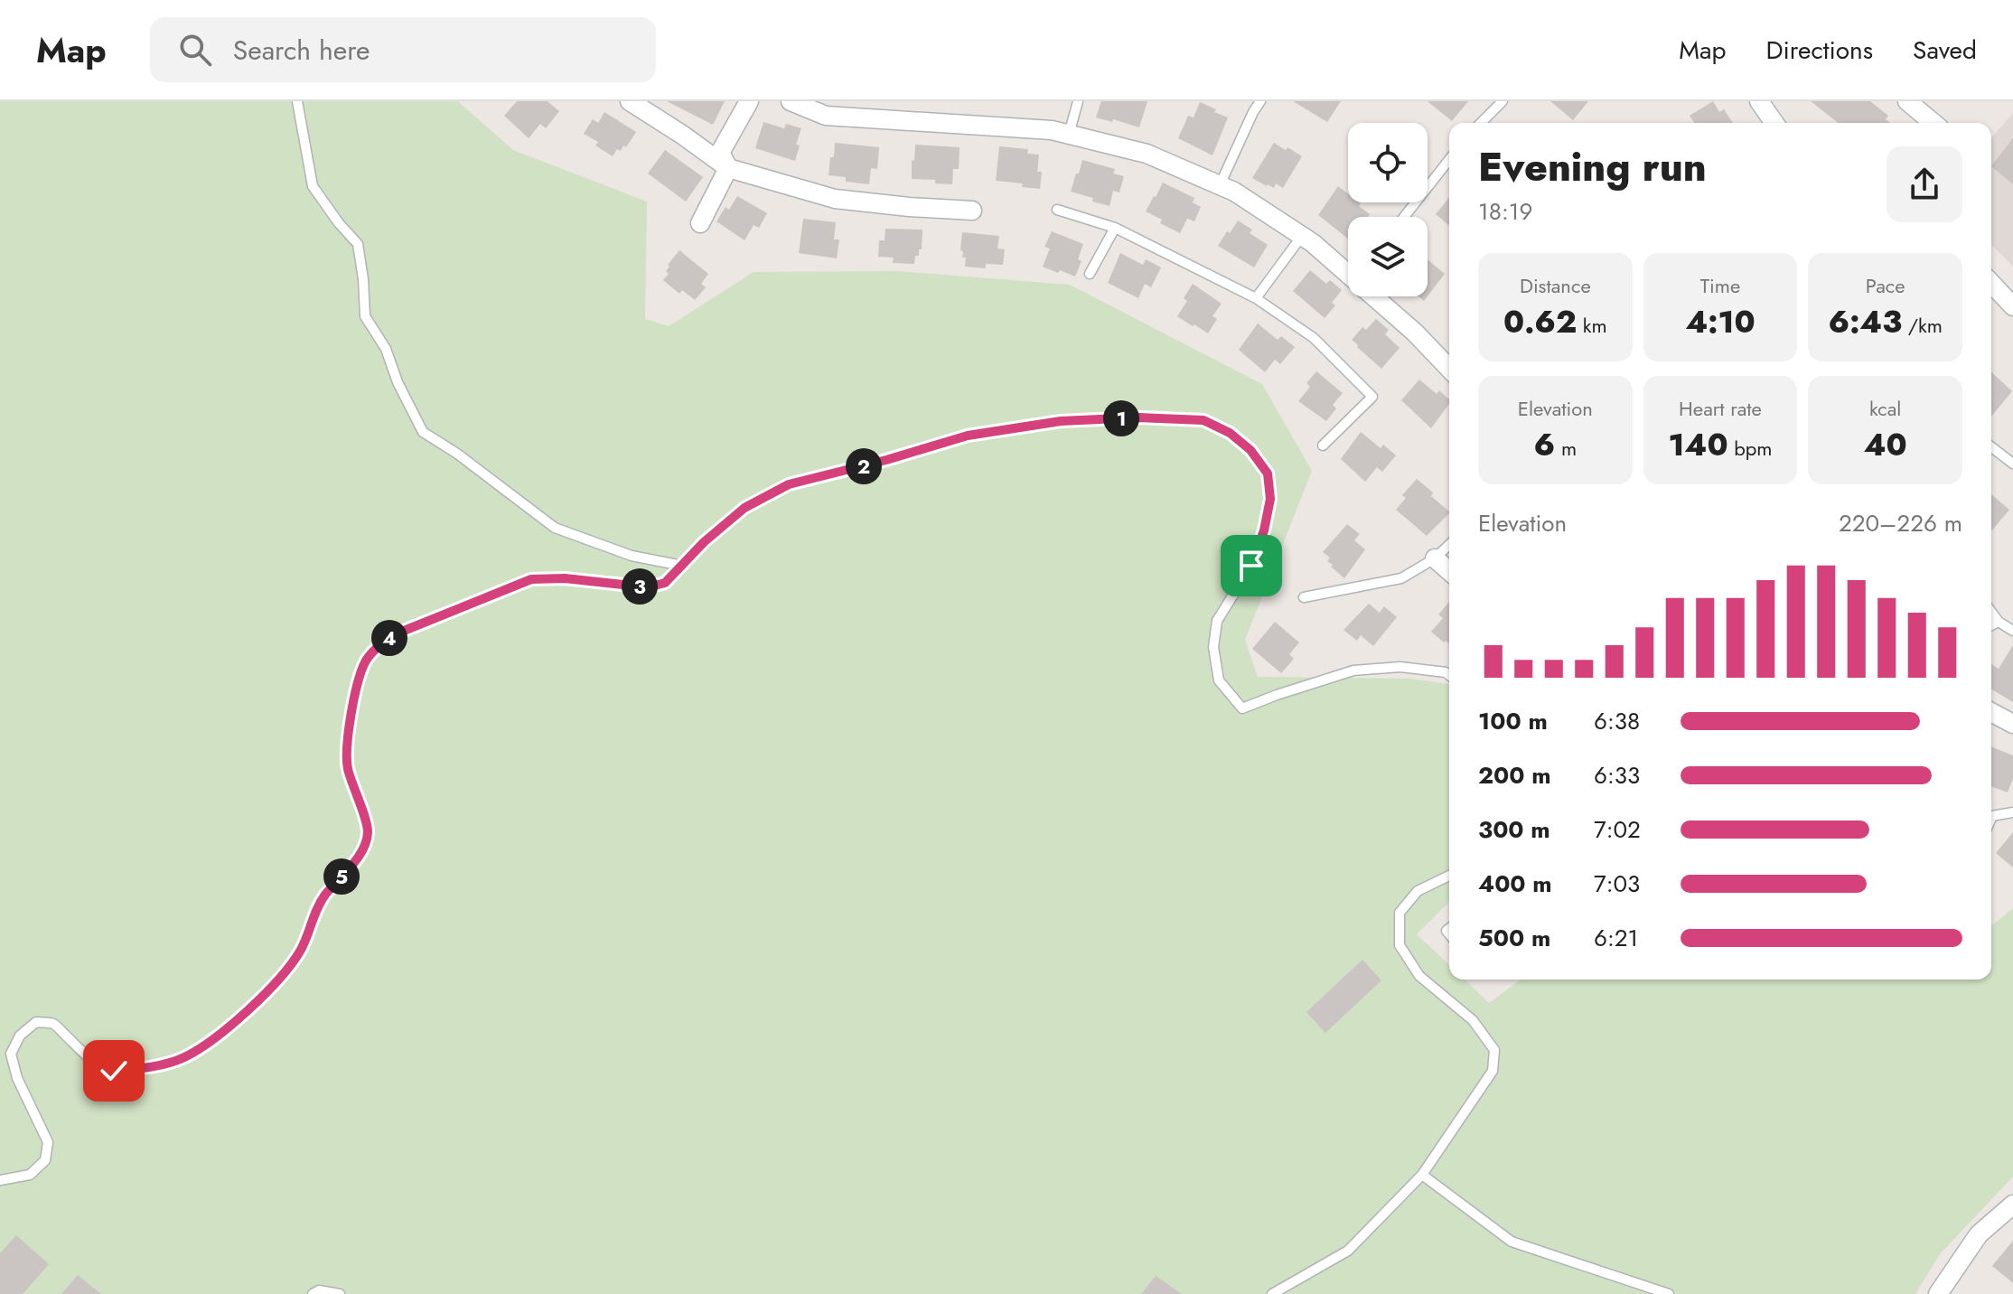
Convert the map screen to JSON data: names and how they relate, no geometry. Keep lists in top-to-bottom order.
{
  "page": {
    "header": "Map",
    "search": "Search here",
    "nav": ["Map", "Directions", "Saved"],
    "heading": ["Evening run", "18:19"],
    "stats": [
      ["Distance", "0.62 km"],
      ["Time", "4:10"],
      ["Pace", "6:43 /km"],
      ["Elevation", "6 m"],
      ["Heart rate", "140 bpm"],
      ["kcal", "40"]
    ],
    "pins": [
      "1",
      "2",
      "3",
      "4",
      "5"
    ],
    "chart": ["Elevation", "220–226 m"],
    "list": [
      {
        "name": "100 m",
        "note": "6:38"
      },
      {
        "name": "200 m",
        "note": "6:33"
      },
      {
        "name": "300 m",
        "note": "7:02"
      },
      {
        "name": "400 m",
        "note": "7:03"
      },
      {
        "name": "500 m",
        "note": "6:21"
      }
    ]
  }
}
